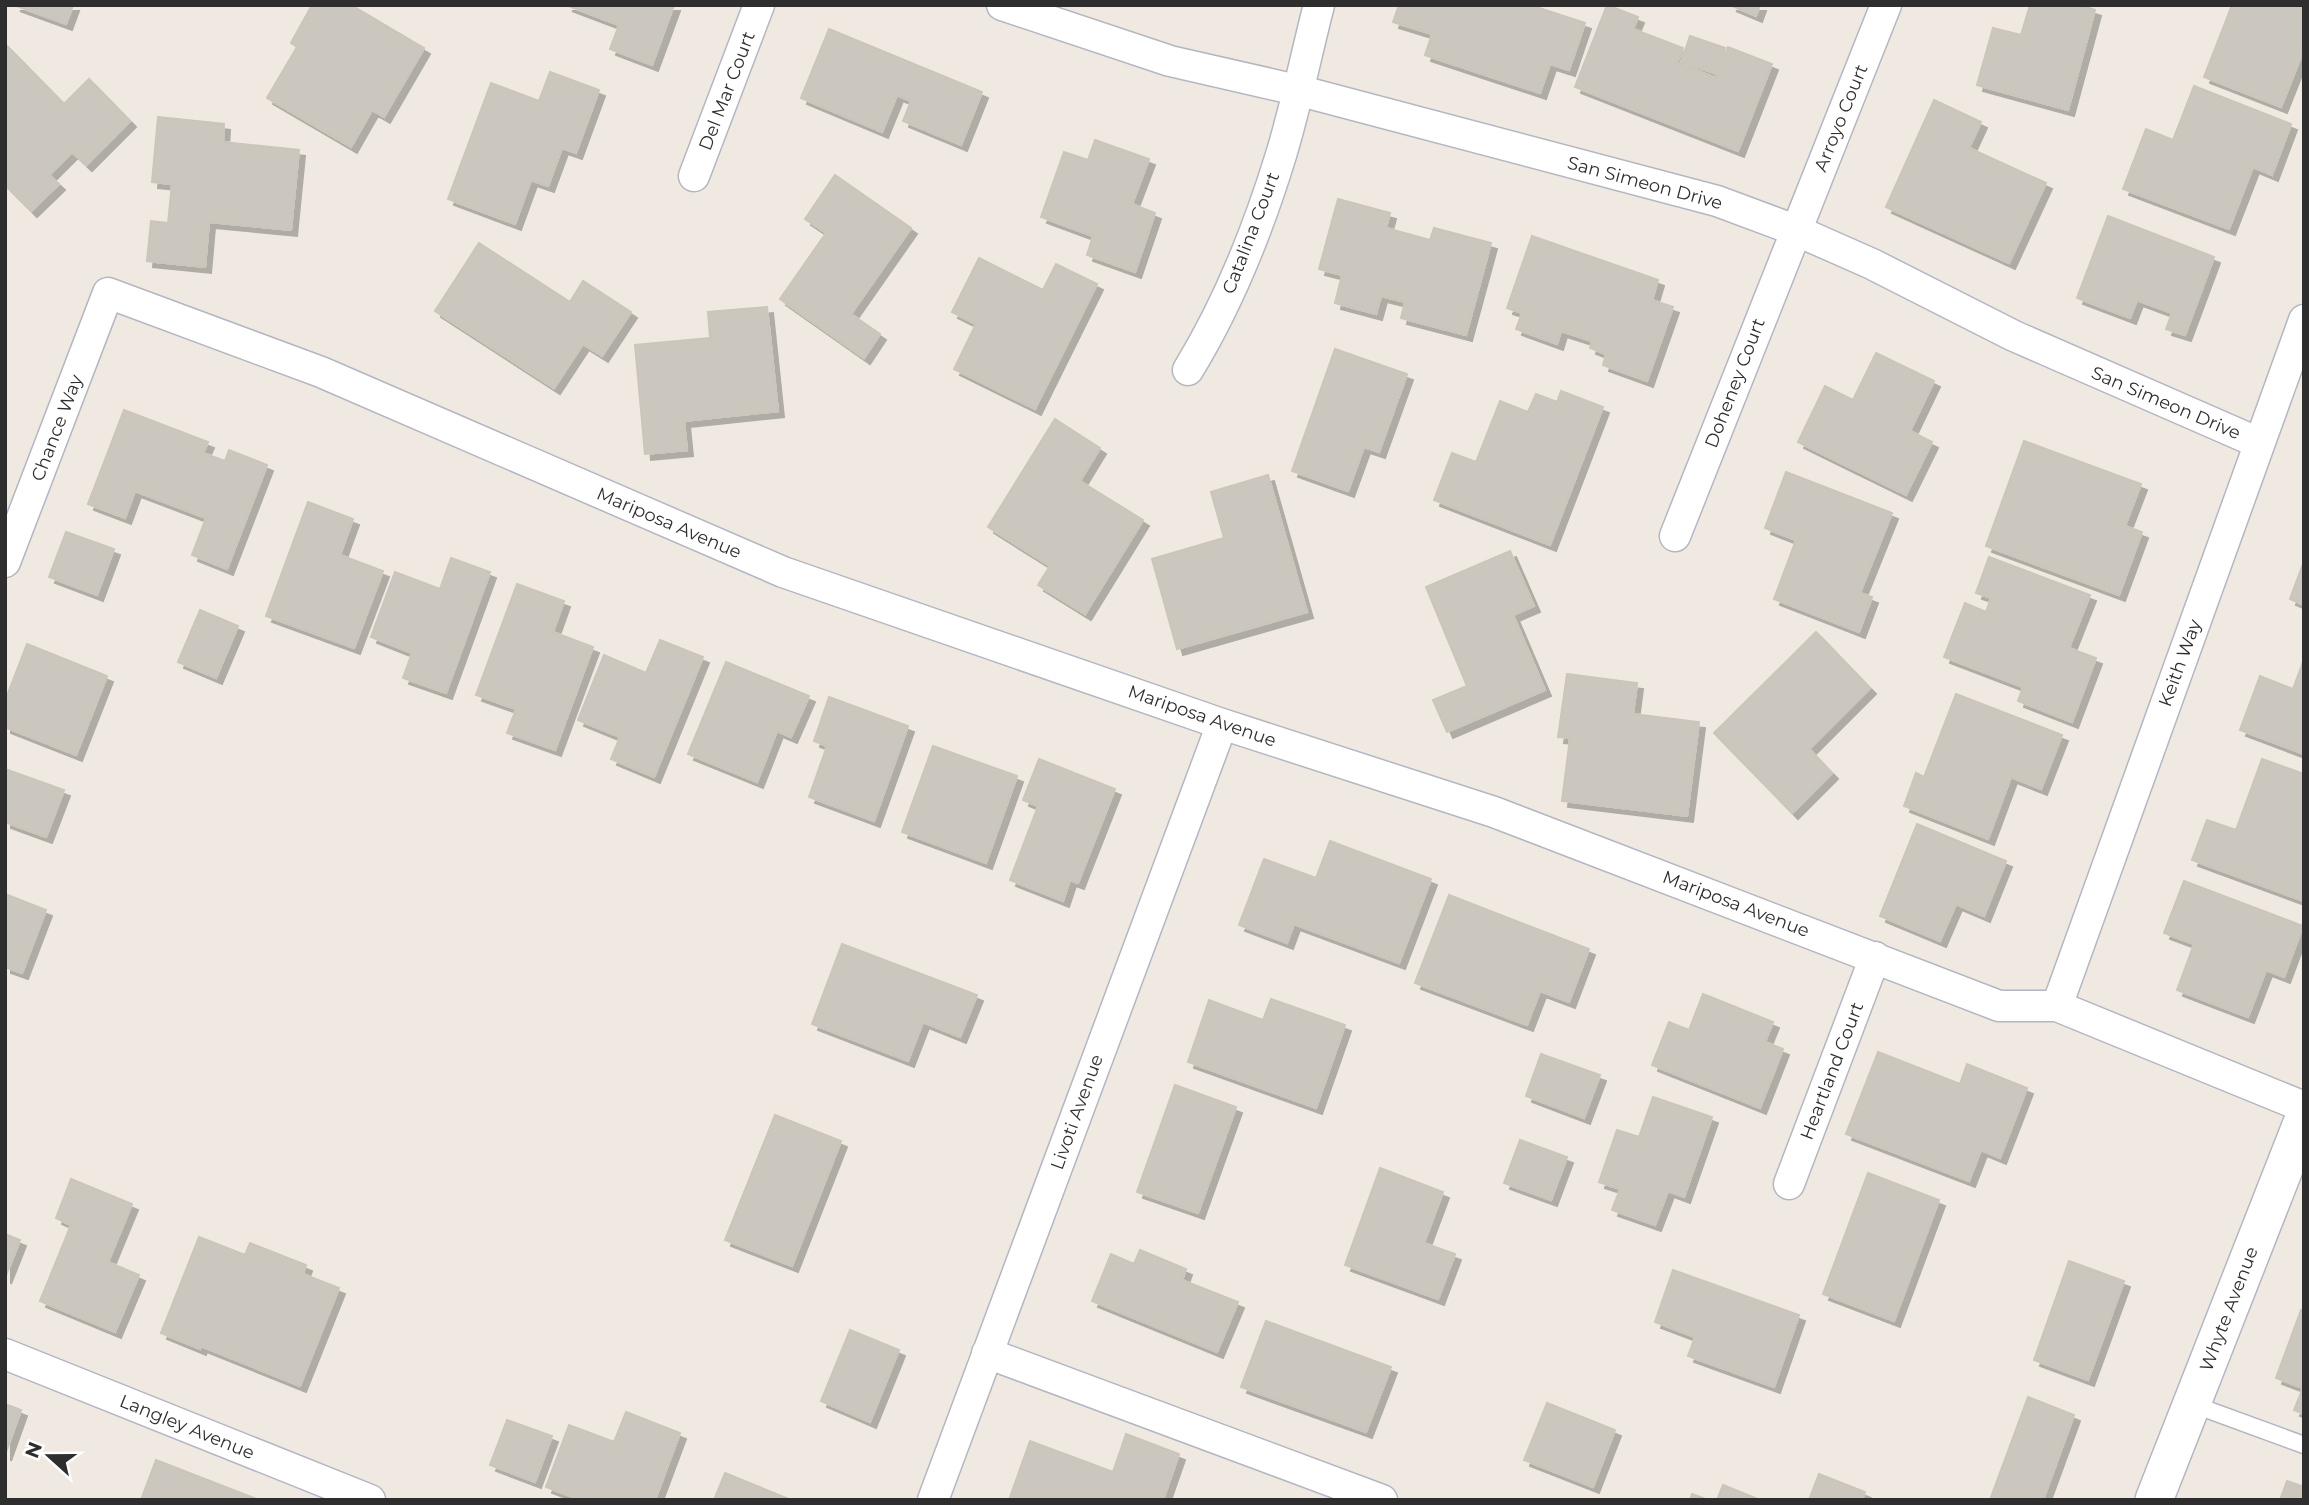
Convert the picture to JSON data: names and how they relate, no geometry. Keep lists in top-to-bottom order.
{
  "streets": {
    "street": [
      "Del Mar Court",
      "Arroyo Court",
      "San Simeon Drive",
      "Catalina Court",
      "Doheney Court",
      "Chance Way",
      "Mariposa Avenue",
      "Keith Way",
      "Heartland Court",
      "Livoti Avenue",
      "Whyte Avenue",
      "Langley Avenue"
    ]
  },
  "crossings": [
    ["Arroyo Court", "San Simeon Drive"],
    ["Arroyo Court", "Doheney Court"],
    ["San Simeon Drive", "Catalina Court"],
    ["San Simeon Drive", "Doheney Court"],
    ["San Simeon Drive", "Keith Way"],
    ["Chance Way", "Mariposa Avenue"],
    ["Mariposa Avenue", "Keith Way"],
    ["Mariposa Avenue", "Heartland Court"],
    ["Mariposa Avenue", "Livoti Avenue"]
  ],
  "north": "left"
}
